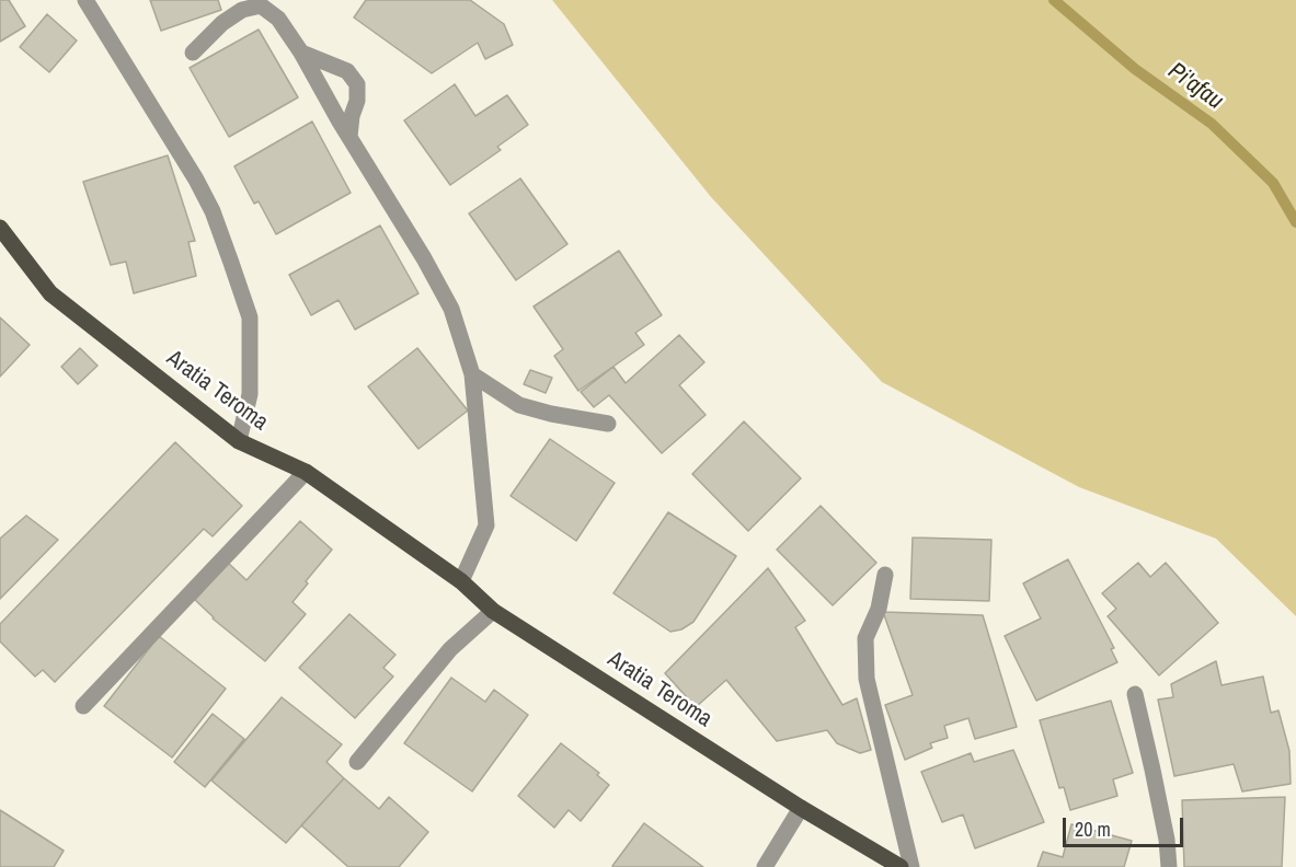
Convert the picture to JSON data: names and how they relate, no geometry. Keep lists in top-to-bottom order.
{
  "streets": {
    "main road": ["Aratia Teroma"]
  },
  "water": ["Pi'afau"],
  "scale_bar": "20 m"
}
